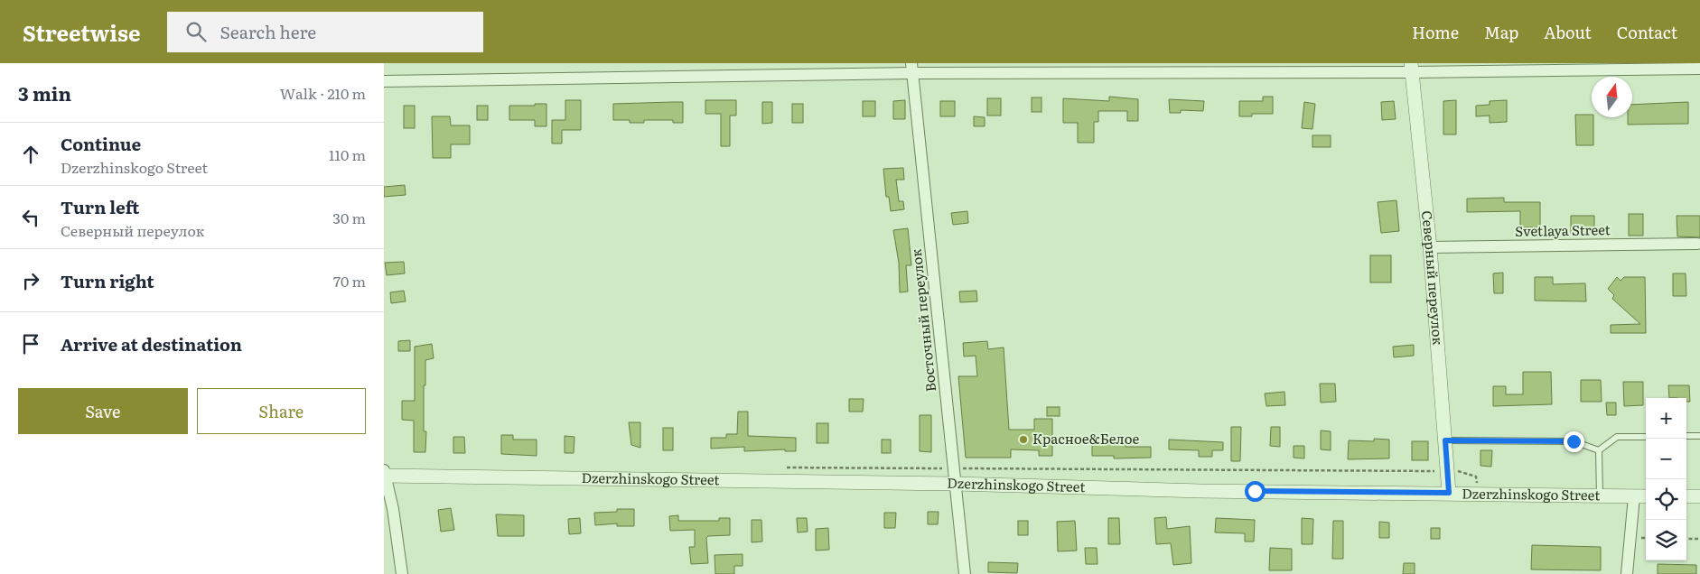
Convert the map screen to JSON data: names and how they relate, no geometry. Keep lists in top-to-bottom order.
{
  "streets": {
    "street": [
      "Svetlaya Street",
      "Северный переулок",
      "Восточный переулок",
      "Dzerzhinskogo Street"
    ]
  },
  "crossings": [
    ["Svetlaya Street", "Северный переулок"],
    ["Северный переулок", "Dzerzhinskogo Street"],
    ["Восточный переулок", "Dzerzhinskogo Street"]
  ],
  "places": ["Красное&Белое"],
  "north": "top",
  "page": {
    "header": "Streetwise",
    "search": "Search here",
    "nav": [
      "Home",
      "Map",
      "About",
      "Contact"
    ],
    "heading": ["3 min", "Walk · 210 m"],
    "list": [
      ["Continue", "Dzerzhinskogo Street", "110 m"],
      ["Turn left", "Северный переулок", "30 m"],
      ["Turn right", "70 m"],
      "Arrive at destination"
    ],
    "buttons": ["Save", "Share"],
    "map_buttons": ["+", "−"]
  }
}
